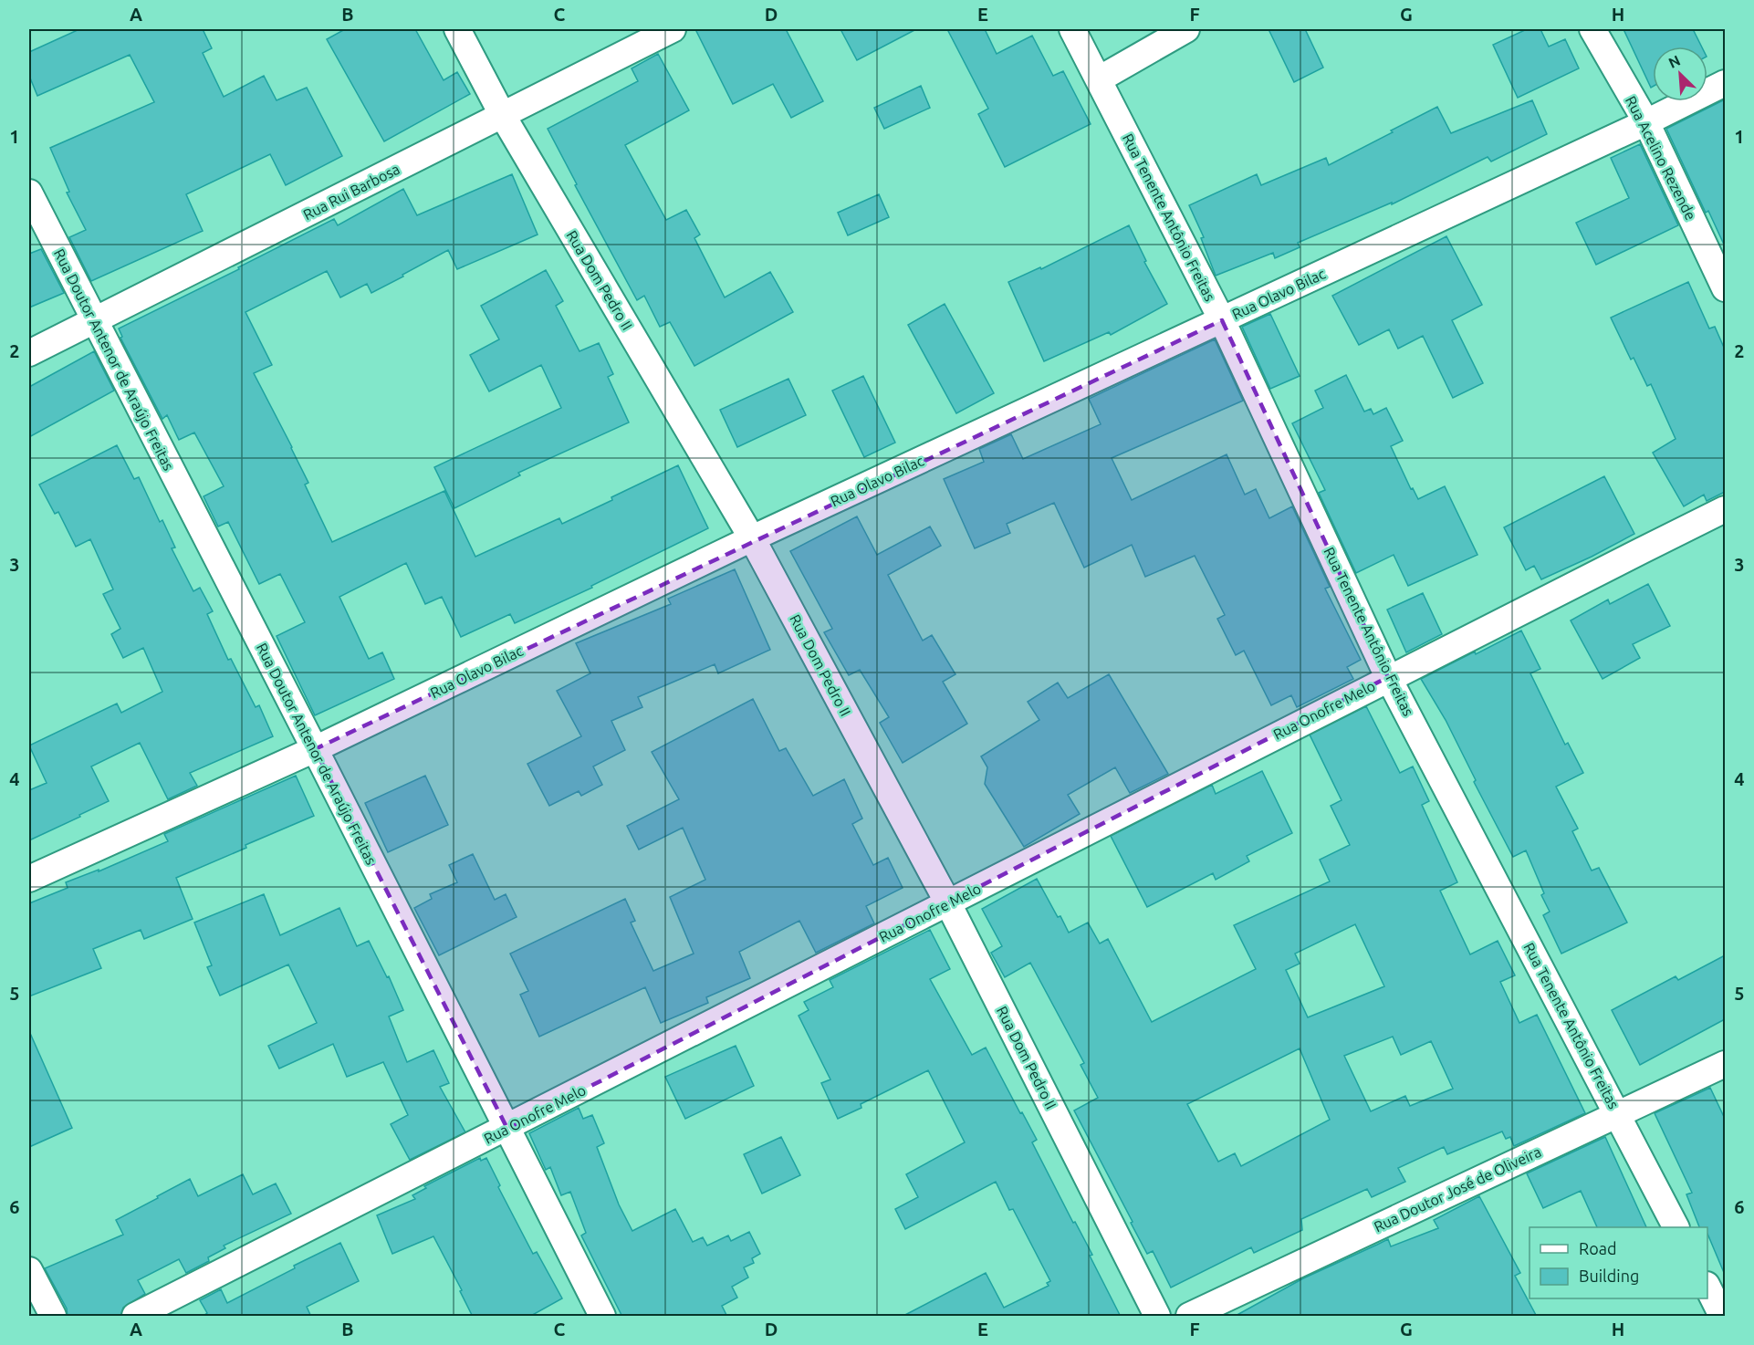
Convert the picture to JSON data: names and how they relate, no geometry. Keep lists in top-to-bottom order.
{
  "streets": {
    "street": [
      "Rua Acelino Rezende",
      "Rua Rui Barbosa",
      "Rua Tenente Antônio Freitas",
      "Rua Dom Pedro II",
      "Rua Olavo Bilac",
      "Rua Doutor Antenor de Araújo Freitas",
      "Rua Onofre Melo",
      "Rua Doutor José de Oliveira"
    ]
  },
  "crossings": [
    ["Rua Acelino Rezende", "Rua Olavo Bilac"],
    ["Rua Rui Barbosa", "Rua Dom Pedro II"],
    ["Rua Rui Barbosa", "Rua Doutor Antenor de Araújo Freitas"],
    ["Rua Tenente Antônio Freitas", "Rua Olavo Bilac"],
    ["Rua Tenente Antônio Freitas", "Rua Onofre Melo"],
    ["Rua Tenente Antônio Freitas", "Rua Doutor José de Oliveira"],
    ["Rua Dom Pedro II", "Rua Olavo Bilac"],
    ["Rua Dom Pedro II", "Rua Onofre Melo"],
    ["Rua Olavo Bilac", "Rua Doutor Antenor de Araújo Freitas"],
    ["Rua Doutor Antenor de Araújo Freitas", "Rua Onofre Melo"]
  ],
  "legend": ["Road", "Building"],
  "north": "top left",
  "grid": {
    "columns": [
      "A",
      "B",
      "C",
      "D",
      "E",
      "F",
      "G",
      "H"
    ],
    "rows": [
      "1",
      "2",
      "3",
      "4",
      "5",
      "6"
    ]
  }
}
